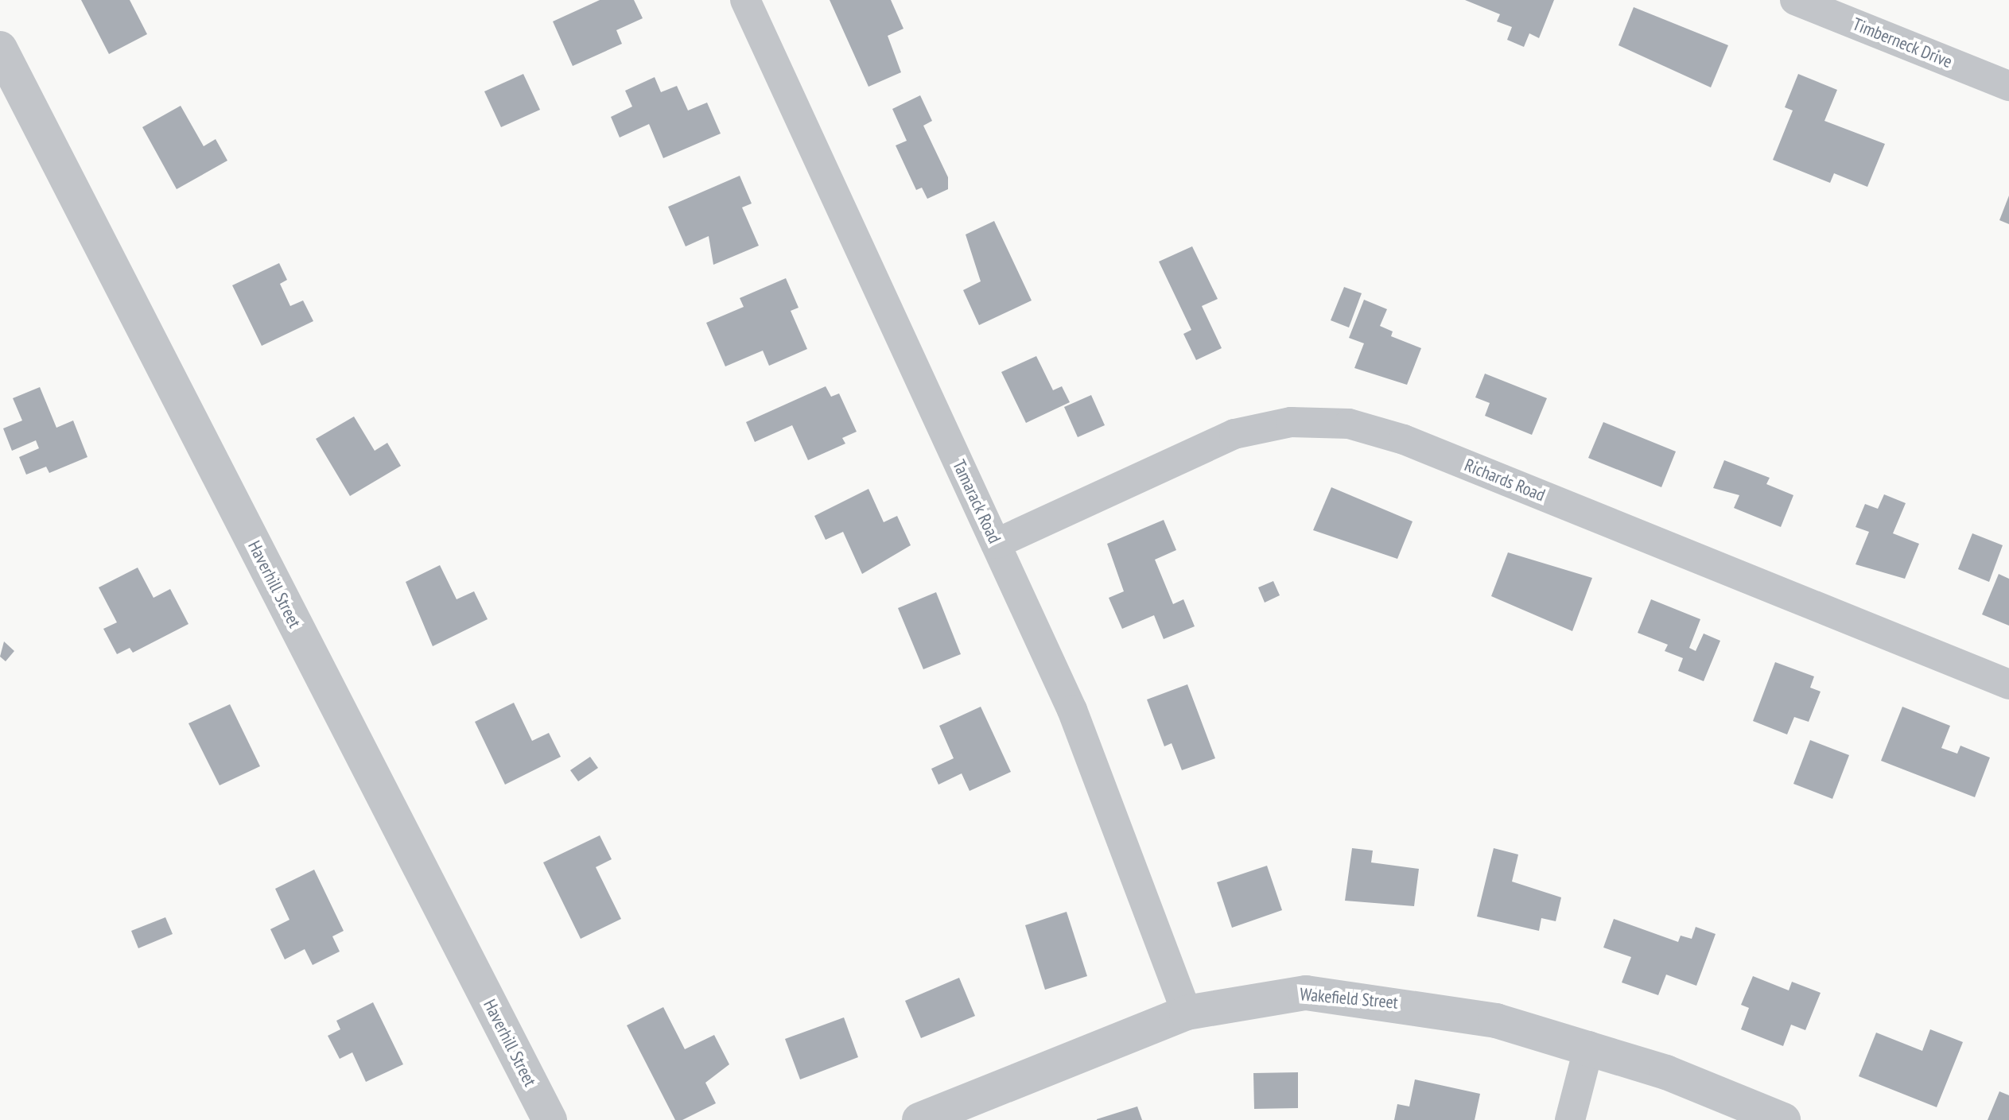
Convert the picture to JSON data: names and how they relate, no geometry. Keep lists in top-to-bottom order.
{
  "streets": {
    "street": [
      "Timberneck Drive",
      "Richards Road",
      "Tamarack Road",
      "Haverhill Street",
      "Wakefield Street"
    ]
  },
  "crossings": [
    ["Richards Road", "Tamarack Road"],
    ["Tamarack Road", "Wakefield Street"]
  ]
}
